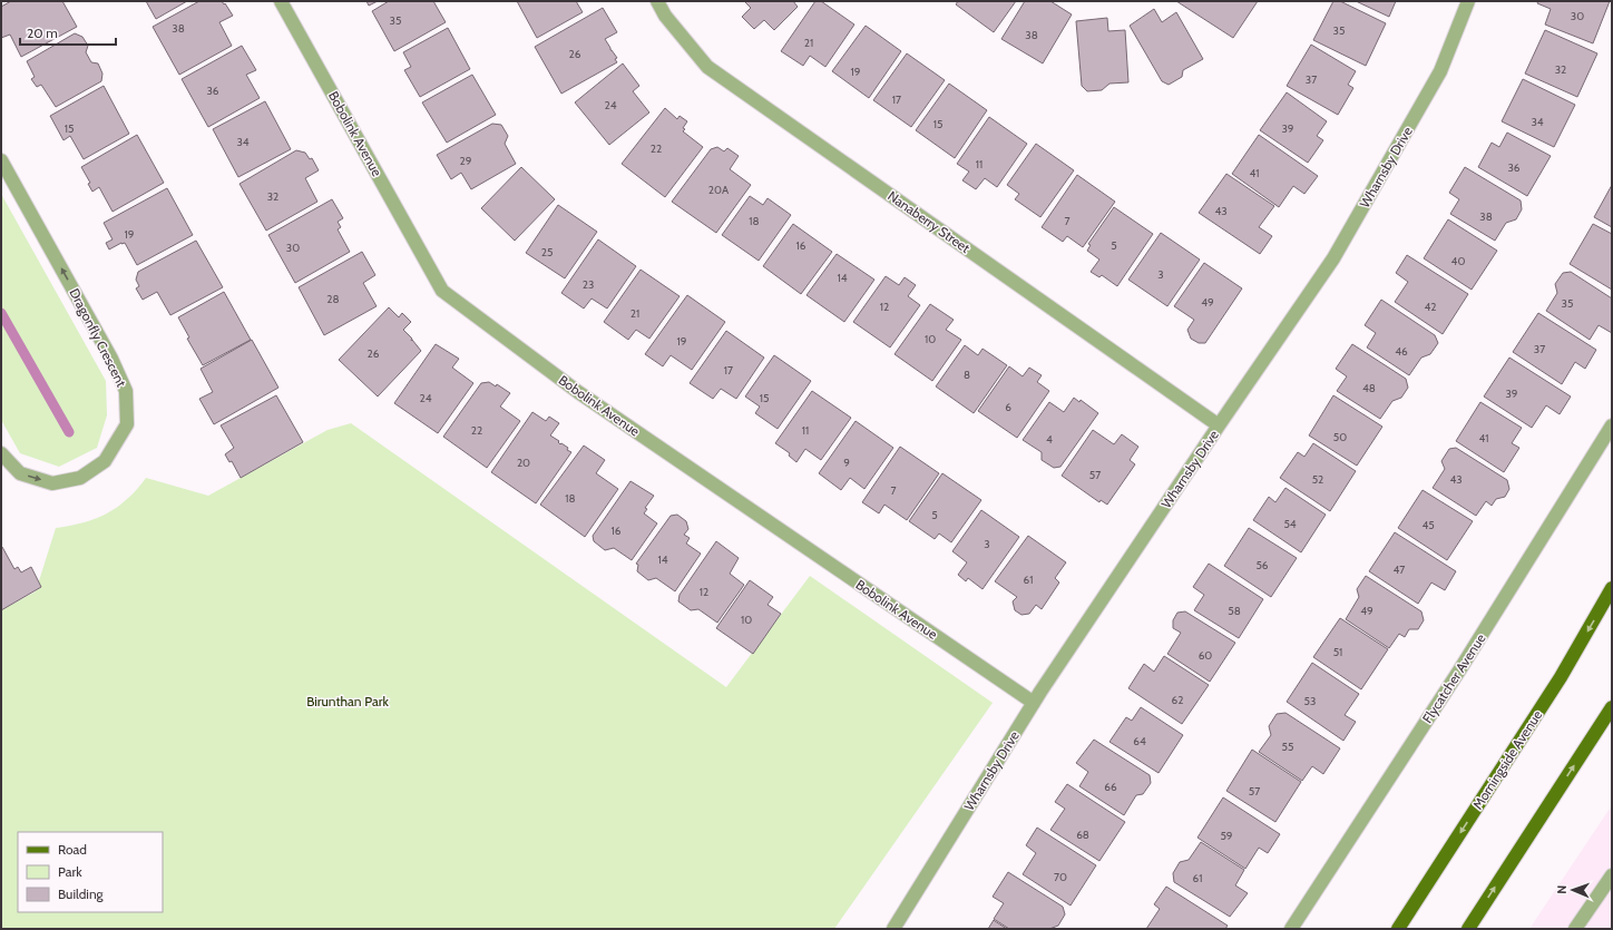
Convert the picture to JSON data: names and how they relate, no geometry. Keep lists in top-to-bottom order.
{
  "streets": {
    "main road": ["Morningside Avenue"],
    "street": [
      "Bobolink Avenue",
      "Wharnsby Drive",
      "Nanaberry Street",
      "Dragonfly Crescent",
      "Flycatcher Avenue"
    ]
  },
  "crossings": [
    ["Bobolink Avenue", "Wharnsby Drive"],
    ["Wharnsby Drive", "Nanaberry Street"]
  ],
  "parks": ["Birunthan Park"],
  "house_numbers": [
    "30",
    "35",
    "38",
    "35",
    "38",
    "21",
    "26",
    "32",
    "19",
    "37",
    "36",
    "17",
    "24",
    "34",
    "15",
    "15",
    "39",
    "34",
    "22",
    "29",
    "11",
    "36",
    "41",
    "20A",
    "32",
    "43",
    "38",
    "18",
    "7",
    "19",
    "16",
    "5",
    "30",
    "25",
    "40",
    "3",
    "14",
    "23",
    "28",
    "49",
    "35",
    "12",
    "42",
    "21",
    "10",
    "19",
    "37",
    "46",
    "26",
    "17",
    "8",
    "48",
    "39",
    "24",
    "15",
    "6",
    "22",
    "11",
    "50",
    "41",
    "4",
    "20",
    "9",
    "57",
    "52",
    "43",
    "7",
    "18",
    "5",
    "54",
    "45",
    "16",
    "3",
    "14",
    "56",
    "47",
    "61",
    "12",
    "58",
    "49",
    "10",
    "51",
    "60",
    "62",
    "53",
    "64",
    "55",
    "66",
    "57",
    "68",
    "59",
    "70",
    "61"
  ],
  "legend": ["Road", "Park", "Building"],
  "scale_bar": "20 m",
  "north": "left"
}
